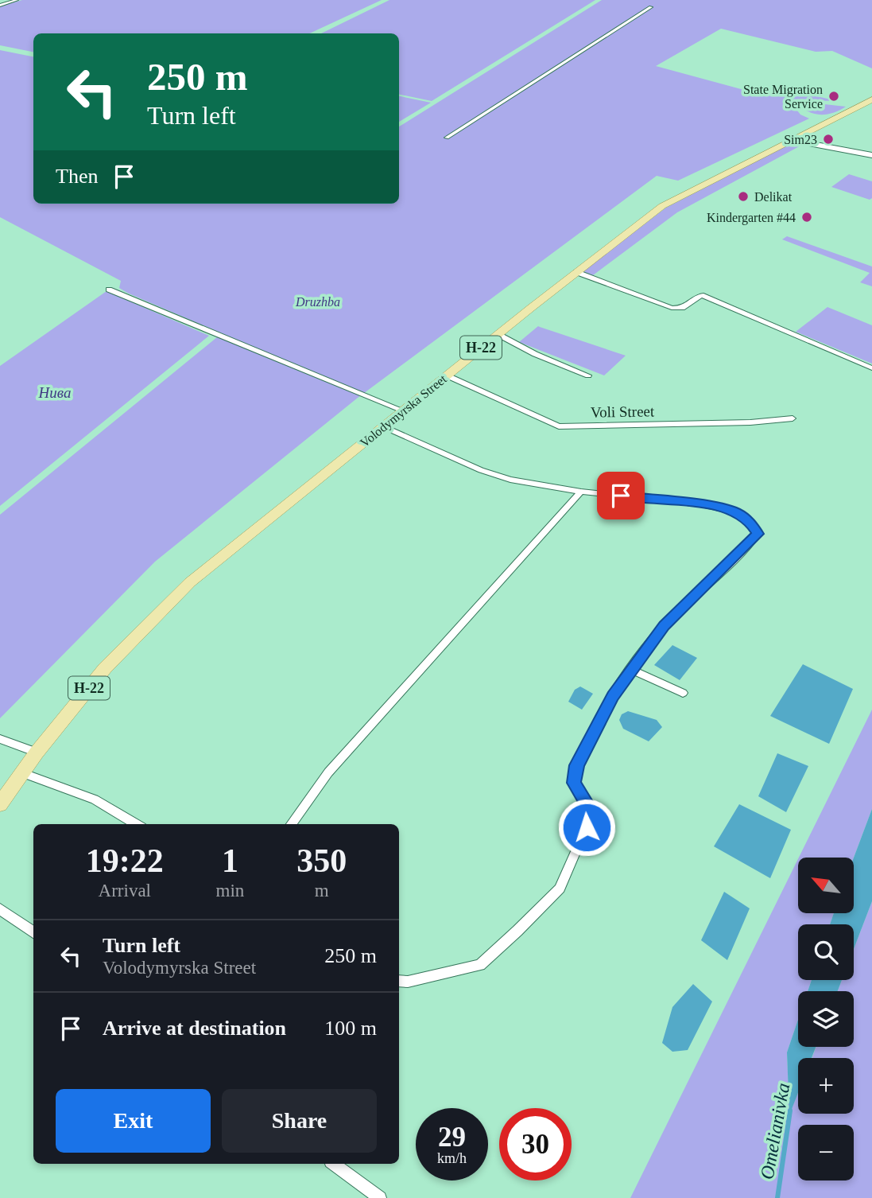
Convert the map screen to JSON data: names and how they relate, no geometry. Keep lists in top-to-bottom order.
{
  "streets": {
    "main road": ["Н-22", "Volodymyrska Street"],
    "street": ["Voli Street"]
  },
  "crossings": [
    ["Н-22", "Volodymyrska Street"],
    ["Volodymyrska Street", "Voli Street"]
  ],
  "water": ["Omelianivka"],
  "parks": ["Druzhba", "Нива"],
  "places": [
    "State Migration Service",
    "Sim23",
    "Delikat",
    "Kindergarten #44"
  ],
  "north": "top left",
  "page": {
    "turn": ["250 m", "Turn left"],
    "then": "Then",
    "eta": [
      "19:22",
      "Arrival",
      "1",
      "min",
      "350",
      "m"
    ],
    "map_buttons": ["+", "−"],
    "list": [
      {
        "name": "Turn left",
        "note": "Volodymyrska Street",
        "value": "250 m"
      },
      {
        "name": "Arrive at destination",
        "value": "100 m"
      }
    ],
    "buttons": ["Exit", "Share"],
    "speed": "29 km/h",
    "limit": "30"
  }
}
